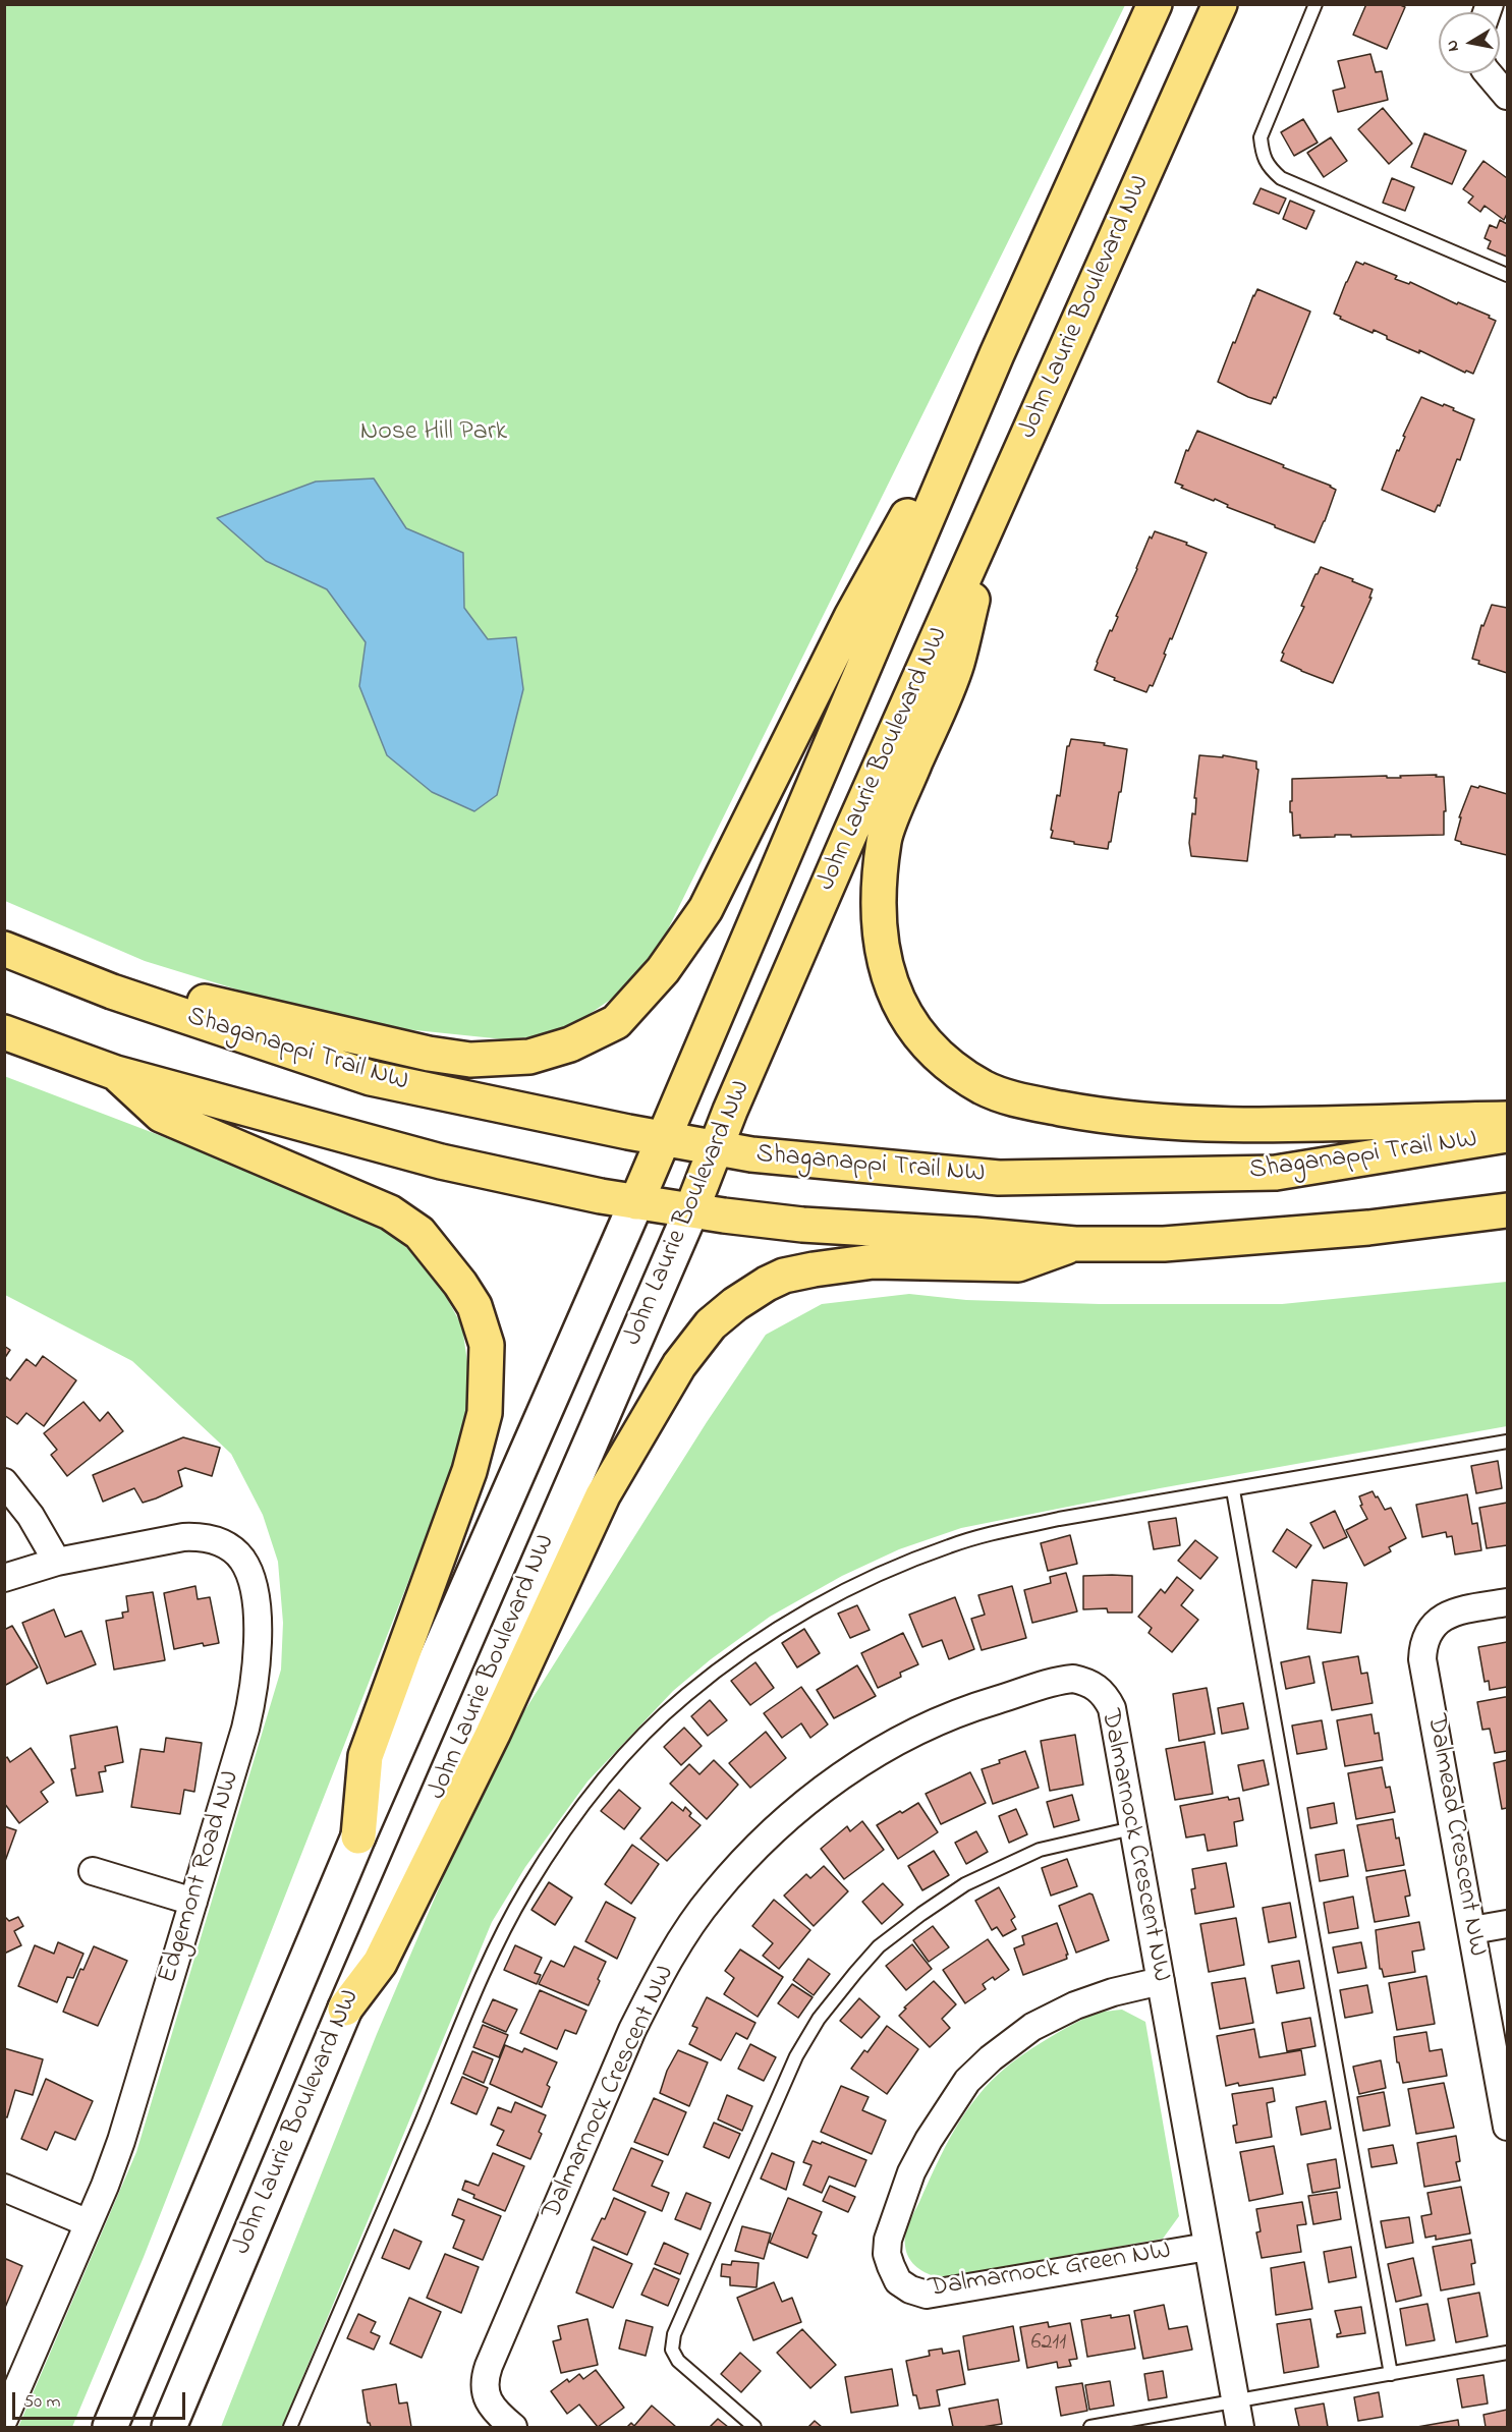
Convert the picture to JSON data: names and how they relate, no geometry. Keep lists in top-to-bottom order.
{
  "streets": {
    "main road": ["John Laurie Boulevard NW", "Shaganappi Trail NW"],
    "street": [
      "Dalmead Crescent NW",
      "Dalmarnock Crescent NW",
      "Edgemont Road NW",
      "Dalmarnock Green NW"
    ]
  },
  "crossings": [
    ["John Laurie Boulevard NW", "Shaganappi Trail NW"],
    ["Dalmarnock Crescent NW", "Dalmarnock Green NW"]
  ],
  "parks": ["Nose Hill Park"],
  "house_numbers": ["6211"],
  "scale_bar": "50 m",
  "north": "left"
}
